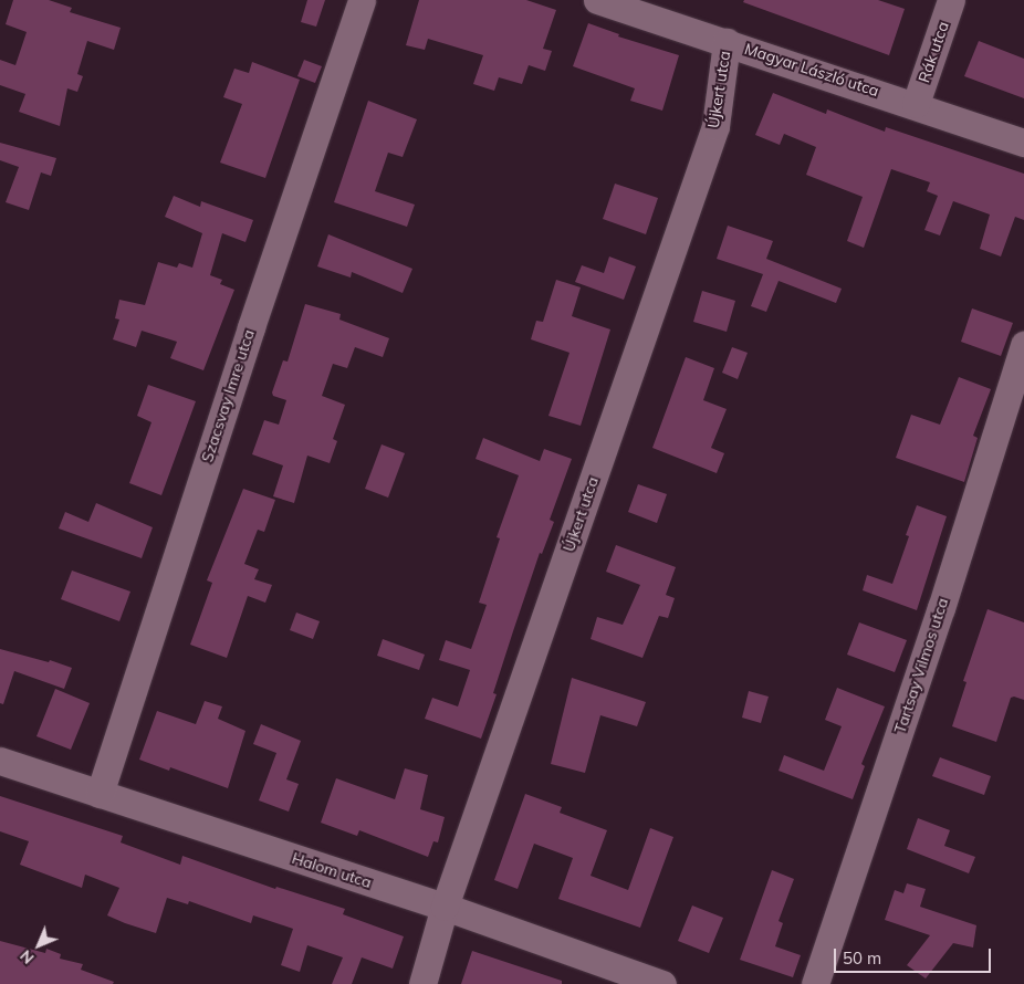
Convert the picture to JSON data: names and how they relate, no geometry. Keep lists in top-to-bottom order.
{
  "streets": {
    "street": [
      "Rák utca",
      "Magyar László utca",
      "Újkert utca",
      "Szacsvay Imre utca",
      "Tartsay Vilmos utca",
      "Halom utca"
    ]
  },
  "crossings": [
    ["Rák utca", "Magyar László utca"],
    ["Magyar László utca", "Újkert utca"],
    ["Újkert utca", "Halom utca"],
    ["Szacsvay Imre utca", "Halom utca"]
  ],
  "scale_bar": "50 m",
  "north": "bottom left"
}
